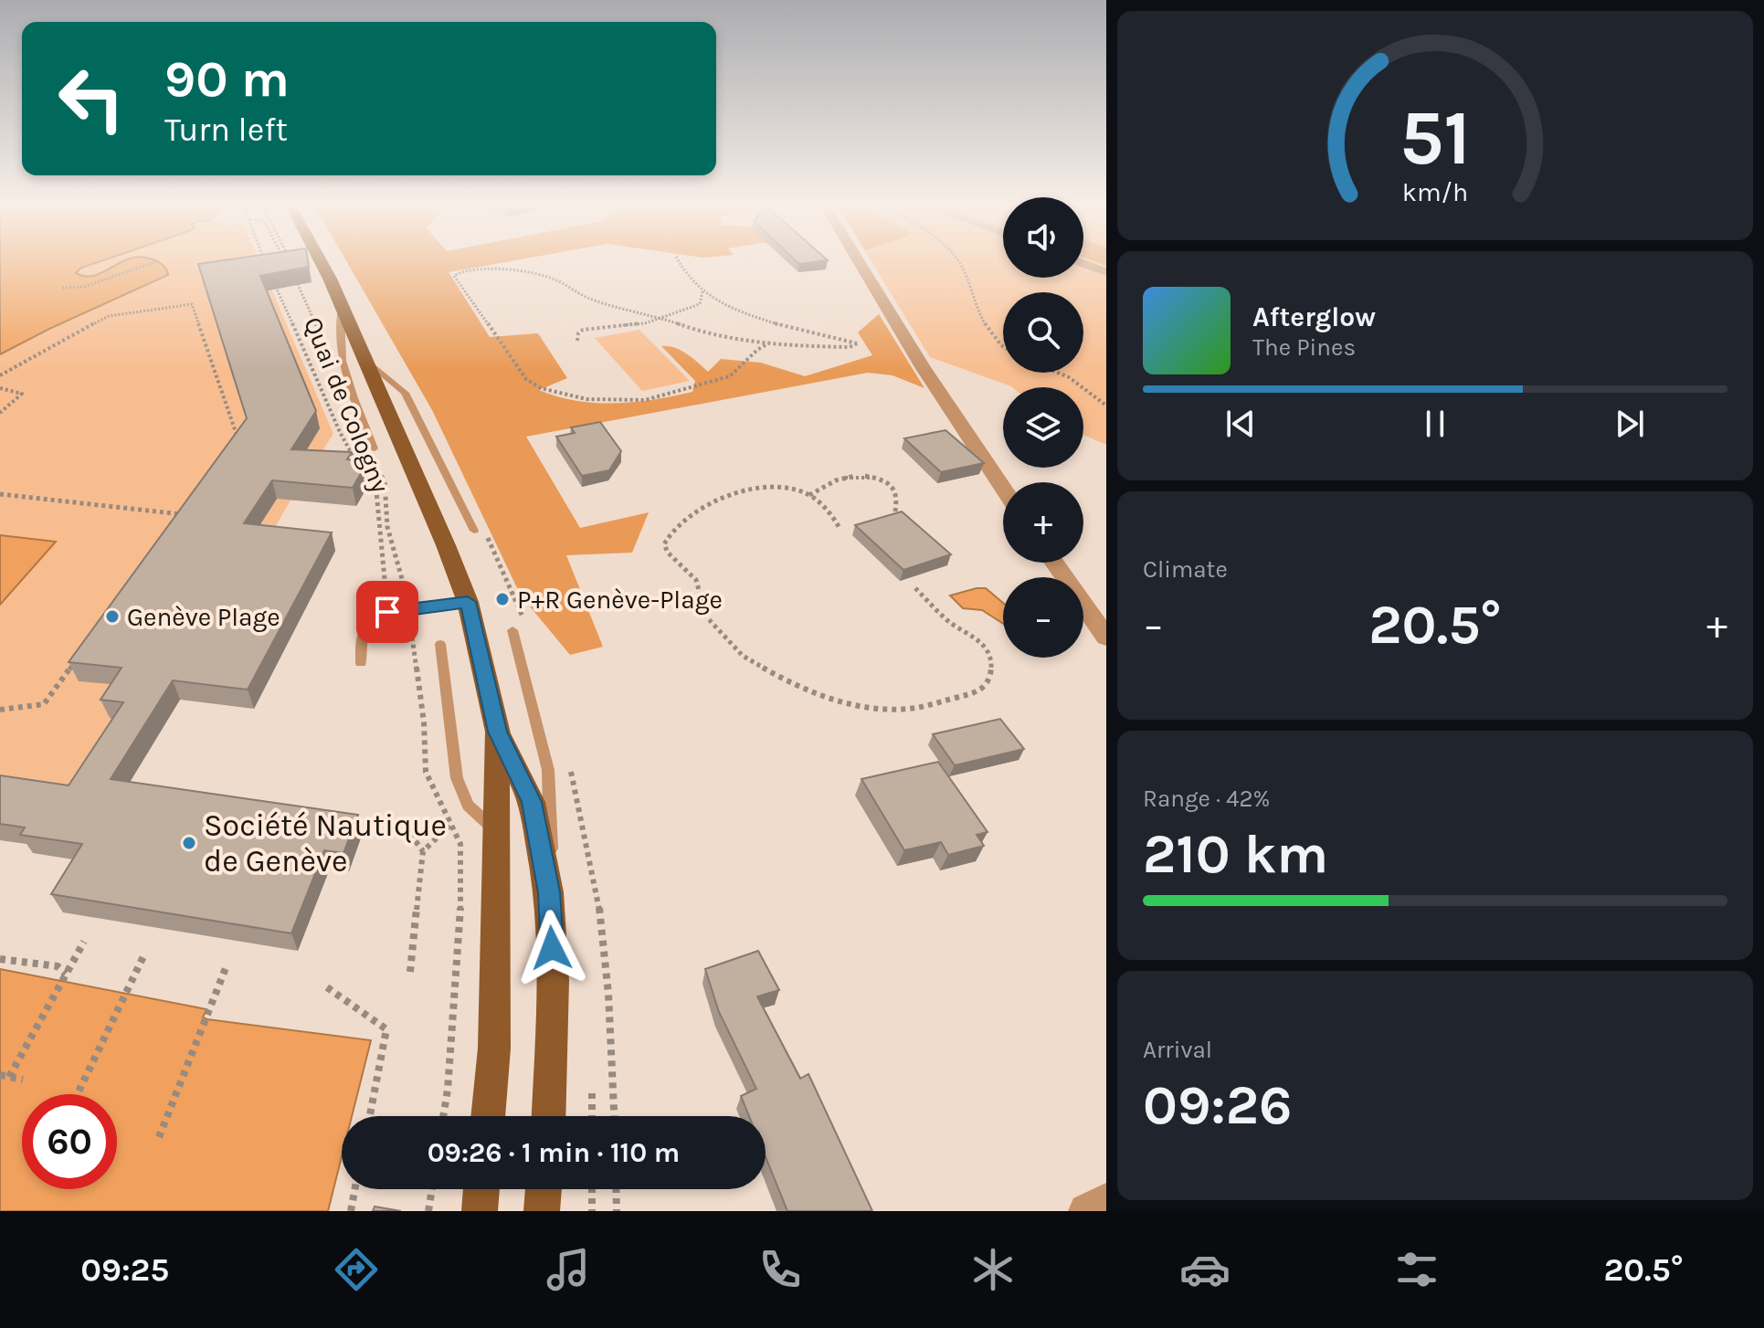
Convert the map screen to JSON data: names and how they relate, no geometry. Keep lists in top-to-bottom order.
{
  "streets": {
    "main road": ["Quai de Cologny"]
  },
  "places": ["P+R Genève-Plage", "Genève Plage", "Société Nautique de Genève"],
  "page": {
    "turn": ["90 m", "Turn left"],
    "map_buttons": ["+", "−"],
    "song": ["Afterglow", "The Pines"],
    "tile": [
      "Climate",
      ["Range · 42%", "210 km"],
      ["Arrival", "09:26"]
    ],
    "heat": ["−", "20.5°", "+"],
    "limit": "60",
    "trip": "09:26 · 1 min · 110 m",
    "tabs": ["09:25", "20.5°"],
    "gauge": ["51", "km/h"]
  }
}
